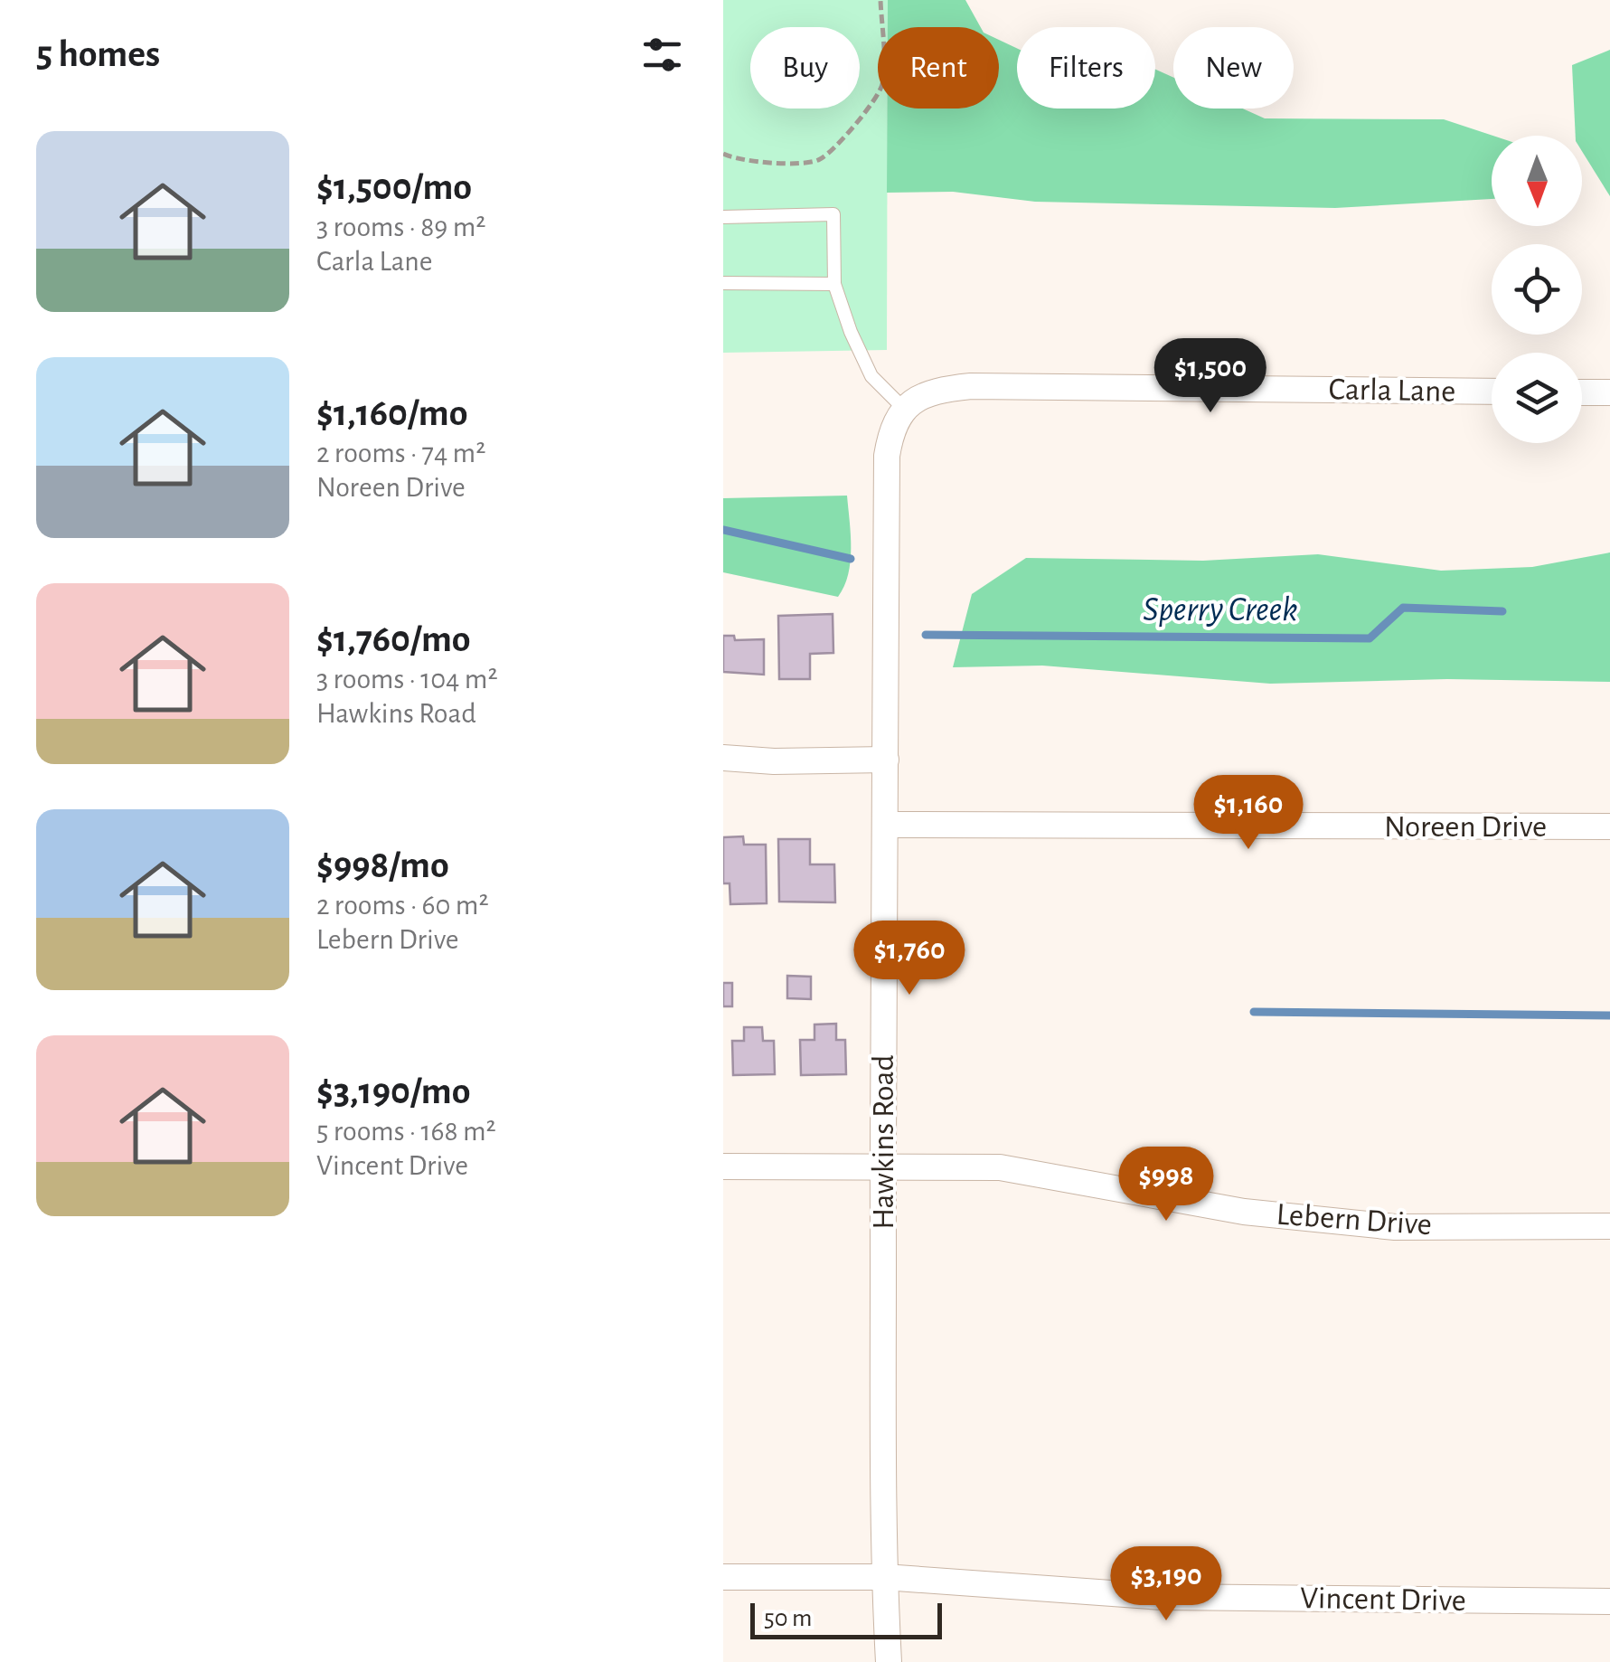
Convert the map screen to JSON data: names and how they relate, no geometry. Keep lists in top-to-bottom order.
{
  "streets": {
    "street": [
      "Carla Lane",
      "Noreen Drive",
      "Hawkins Road",
      "Lebern Drive",
      "Vincent Drive"
    ]
  },
  "crossings": [
    ["Carla Lane", "Hawkins Road"],
    ["Noreen Drive", "Hawkins Road"],
    ["Hawkins Road", "Lebern Drive"],
    ["Hawkins Road", "Vincent Drive"]
  ],
  "water": ["Sperry Creek"],
  "scale_bar": "50 m",
  "north": "bottom",
  "page": {
    "heading": "5 homes",
    "chip": [
      "Buy",
      "Rent",
      "Filters",
      "New"
    ],
    "list": [
      {
        "name": "$1,500/mo",
        "note": "3 rooms · 89 m² · Carla Lane"
      },
      {
        "name": "$1,160/mo",
        "note": "2 rooms · 74 m² · Noreen Drive"
      },
      {
        "name": "$1,760/mo",
        "note": "3 rooms · 104 m² · Hawkins Road"
      },
      {
        "name": "$998/mo",
        "note": "2 rooms · 60 m² · Lebern Drive"
      },
      {
        "name": "$3,190/mo",
        "note": "5 rooms · 168 m² · Vincent Drive"
      }
    ],
    "price": [
      "$1,500",
      "$1,160",
      "$1,760",
      "$998",
      "$3,190"
    ],
    "scale": "50 m"
  }
}
